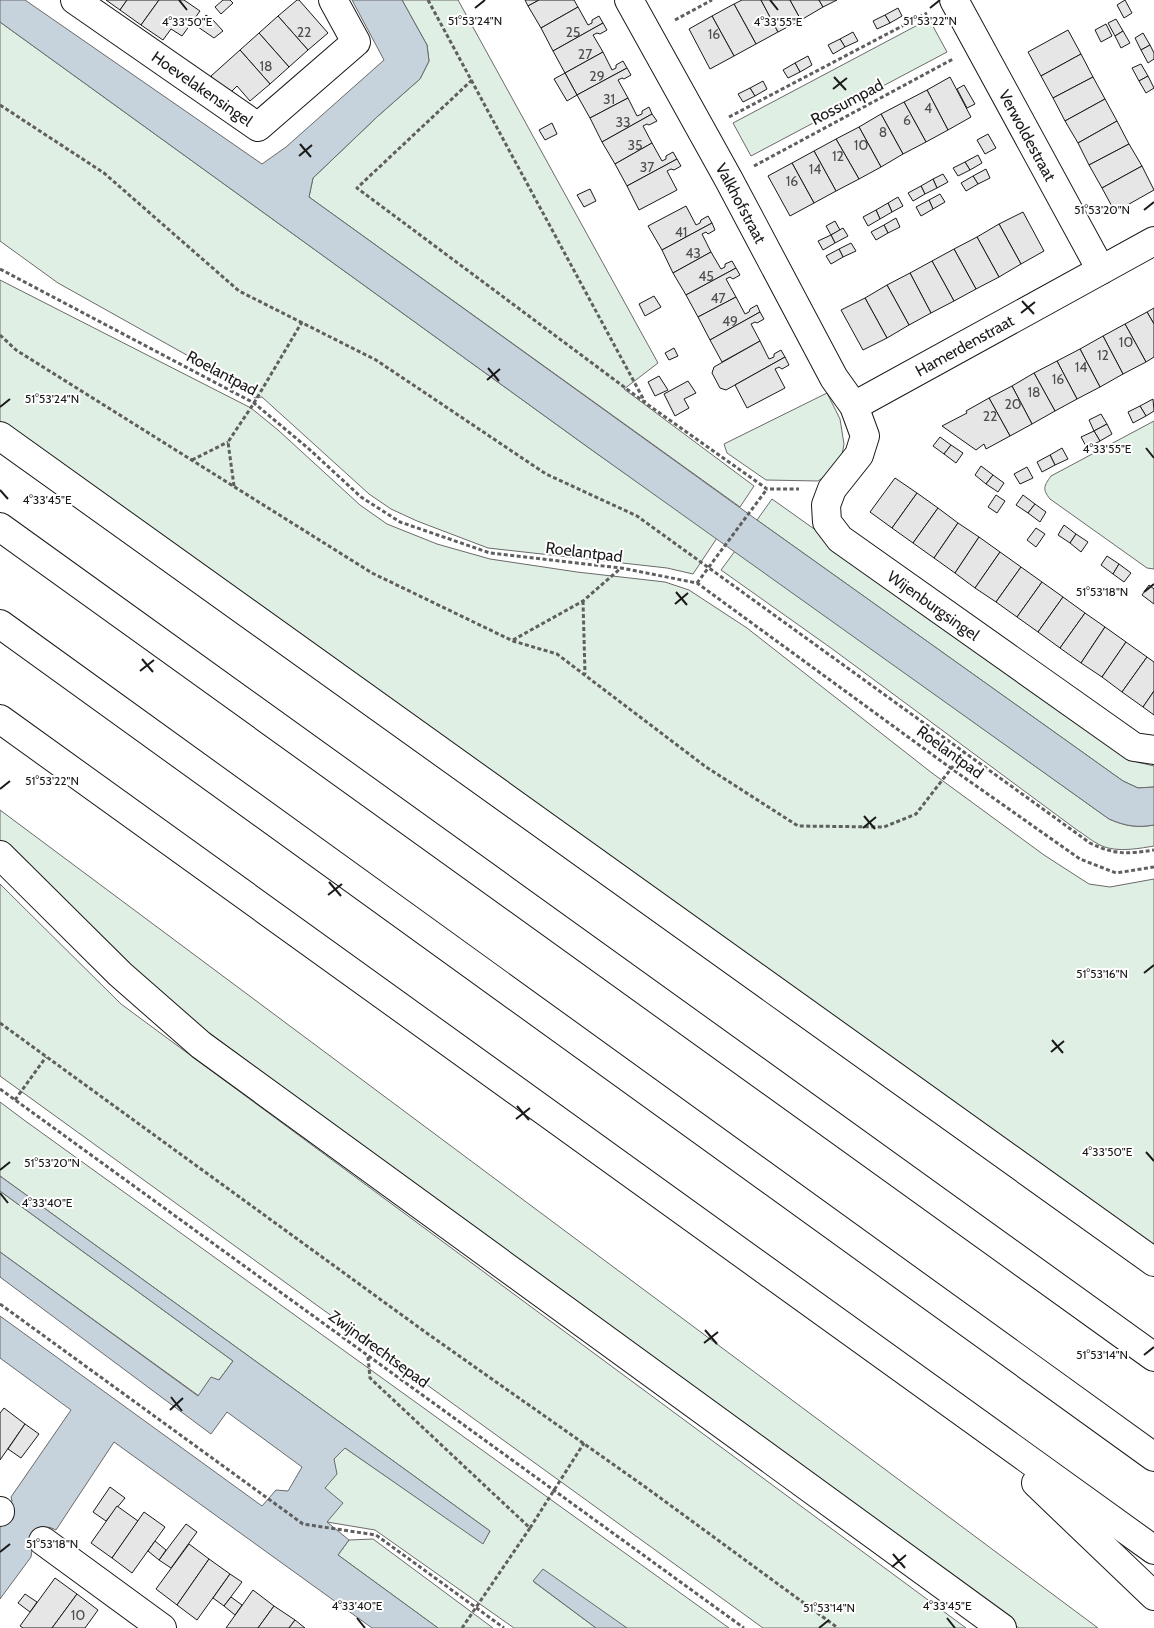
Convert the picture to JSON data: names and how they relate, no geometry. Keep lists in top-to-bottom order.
{
  "streets": {
    "main road": [
      "Hoevelakensingel",
      "Verwoldestraat",
      "Valkhofstraat",
      "Hamerdenstraat",
      "Wijenburgsingel"
    ],
    "path": ["Rossumpad", "Roelantpad", "Zwijndrechtsepad"]
  },
  "crossings": [
    ["Rossumpad", "Verwoldestraat"],
    ["Rossumpad", "Valkhofstraat"],
    ["Verwoldestraat", "Hamerdenstraat"],
    ["Valkhofstraat", "Hamerdenstraat"],
    ["Valkhofstraat", "Wijenburgsingel"],
    ["Hamerdenstraat", "Wijenburgsingel"]
  ],
  "house_numbers": [
    "22",
    "25",
    "16",
    "27",
    "18",
    "29",
    "31",
    "4",
    "6",
    "33",
    "8",
    "35",
    "10",
    "12",
    "37",
    "14",
    "16",
    "41",
    "43",
    "45",
    "47",
    "49",
    "10",
    "12",
    "14",
    "16",
    "18",
    "20",
    "22",
    "10"
  ],
  "coordinates": [
    "51°53'24\"N",
    "51°53'22\"N",
    "4°33'50\"E",
    "4°33'55\"E",
    "51°53'20\"N",
    "4°33'45\"E",
    "51°53'18\"N",
    "51°53'16\"N",
    "4°33'40\"E",
    "51°53'14\"N"
  ]
}
